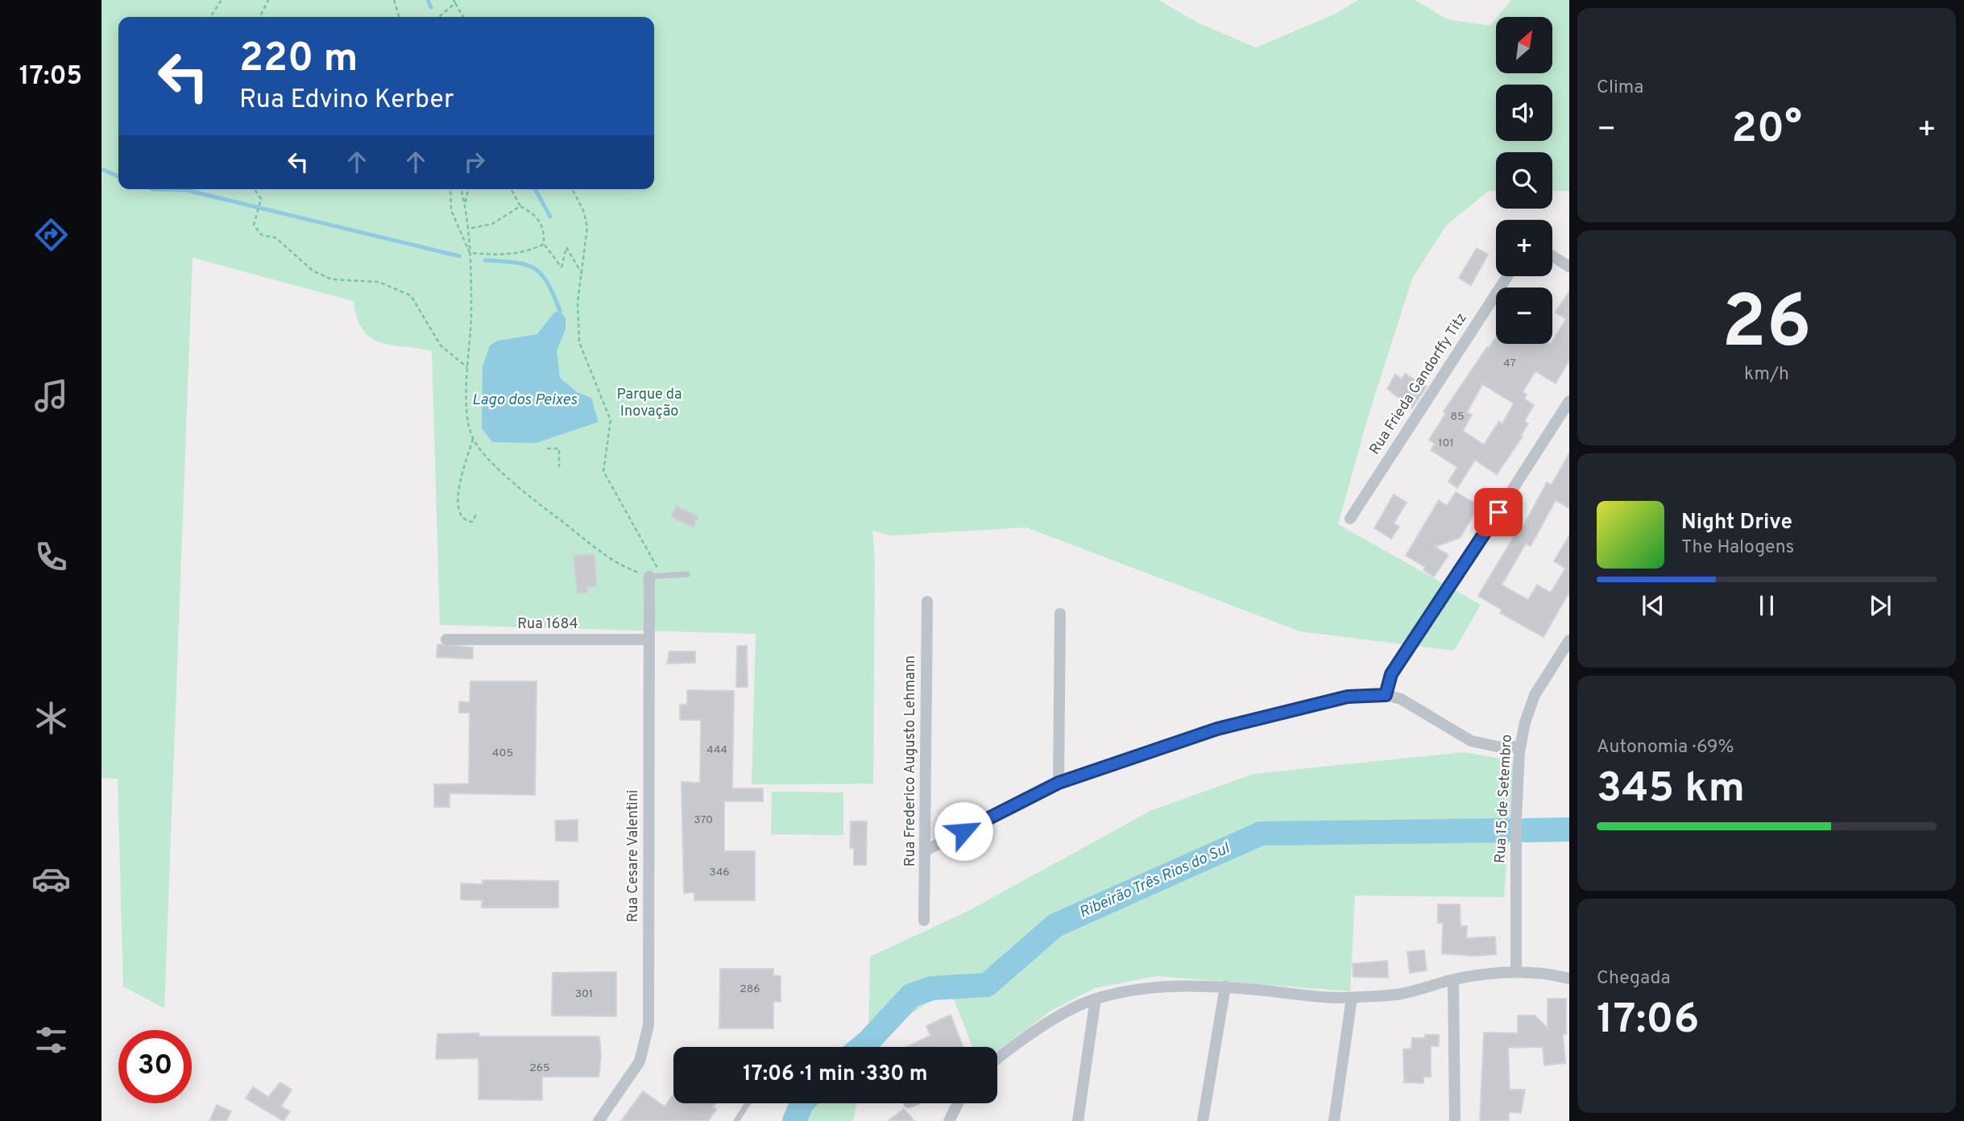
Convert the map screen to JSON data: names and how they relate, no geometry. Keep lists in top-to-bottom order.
{
  "streets": {
    "street": [
      "Rua Frieda Gandorffy Titz",
      "Rua 1684",
      "Rua Frederico Augusto Lehmann",
      "Rua 15 de Setembro",
      "Rua Cesare Valentini"
    ]
  },
  "crossings": [
    ["Rua 1684", "Rua Cesare Valentini"]
  ],
  "water": ["Lago dos Peixes", "Ribeirão Três Rios do Sul"],
  "parks": ["Parque da Inovação"],
  "house_numbers": [
    "47",
    "85",
    "101",
    "444",
    "405",
    "370",
    "346",
    "286",
    "301",
    "265"
  ],
  "north": "top right",
  "page": {
    "tabs": "17:05",
    "tile": [
      "Clima",
      ["26", "km/h"],
      ["Autonomia · 69%", "345 km"],
      ["Chegada", "17:06"]
    ],
    "map_buttons": ["+", "−"],
    "turn": ["220 m", "Rua Edvino Kerber"],
    "heat": ["−", "20°", "+"],
    "song": ["Night Drive", "The Halogens"],
    "limit": "30",
    "trip": "17:06 · 1 min · 330 m"
  }
}
